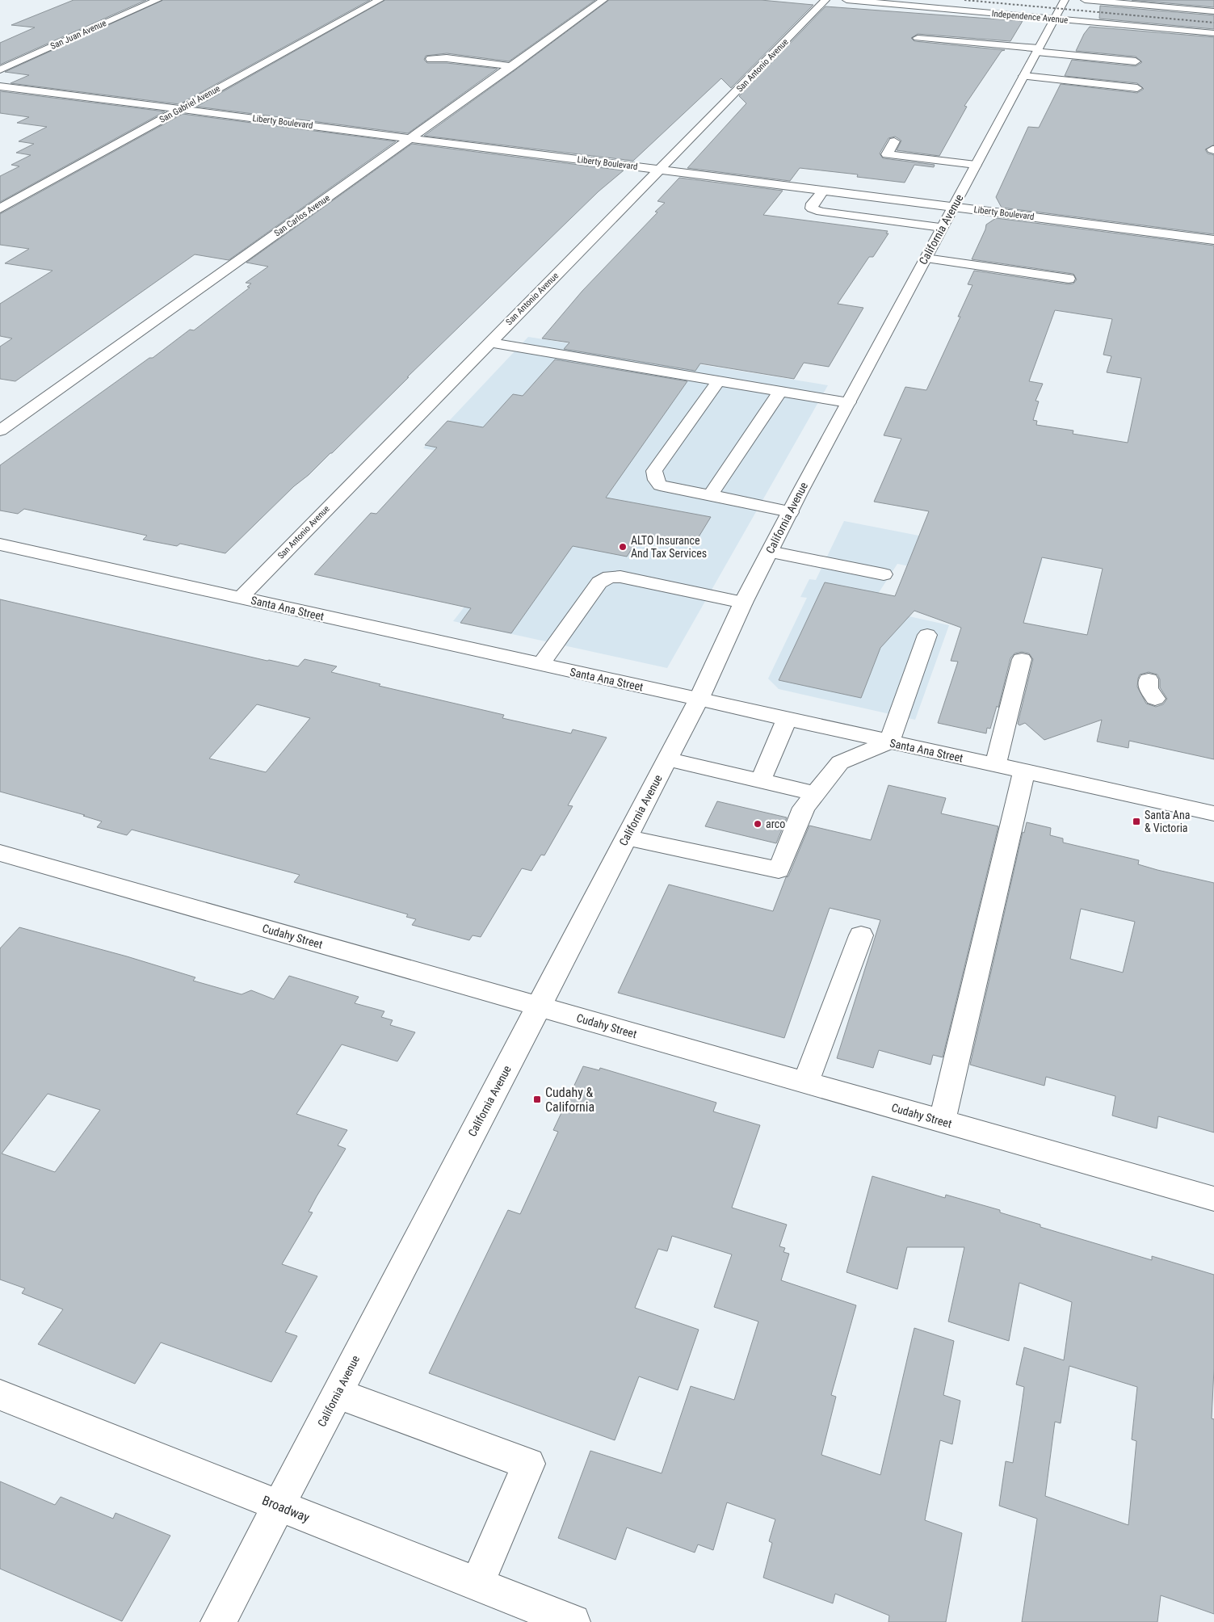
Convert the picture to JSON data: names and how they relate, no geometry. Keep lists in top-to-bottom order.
{
  "streets": {
    "street": [
      "Independence Avenue",
      "San Juan Avenue",
      "San Antonio Avenue",
      "San Gabriel Avenue",
      "Liberty Boulevard",
      "San Carlos Avenue",
      "California Avenue",
      "Santa Ana Street",
      "Cudahy Street",
      "Broadway"
    ]
  },
  "crossings": [
    ["Independence Avenue", "California Avenue"],
    ["San Antonio Avenue", "Liberty Boulevard"],
    ["San Antonio Avenue", "Santa Ana Street"],
    ["San Gabriel Avenue", "Liberty Boulevard"],
    ["Liberty Boulevard", "San Carlos Avenue"],
    ["Liberty Boulevard", "California Avenue"],
    ["California Avenue", "Santa Ana Street"],
    ["California Avenue", "Cudahy Street"],
    ["California Avenue", "Broadway"]
  ],
  "places": {
    "other": ["ALTO Insurance And Tax Services", "arco"],
    "transit": ["Santa Ana & Victoria", "Cudahy & California"]
  }
}
